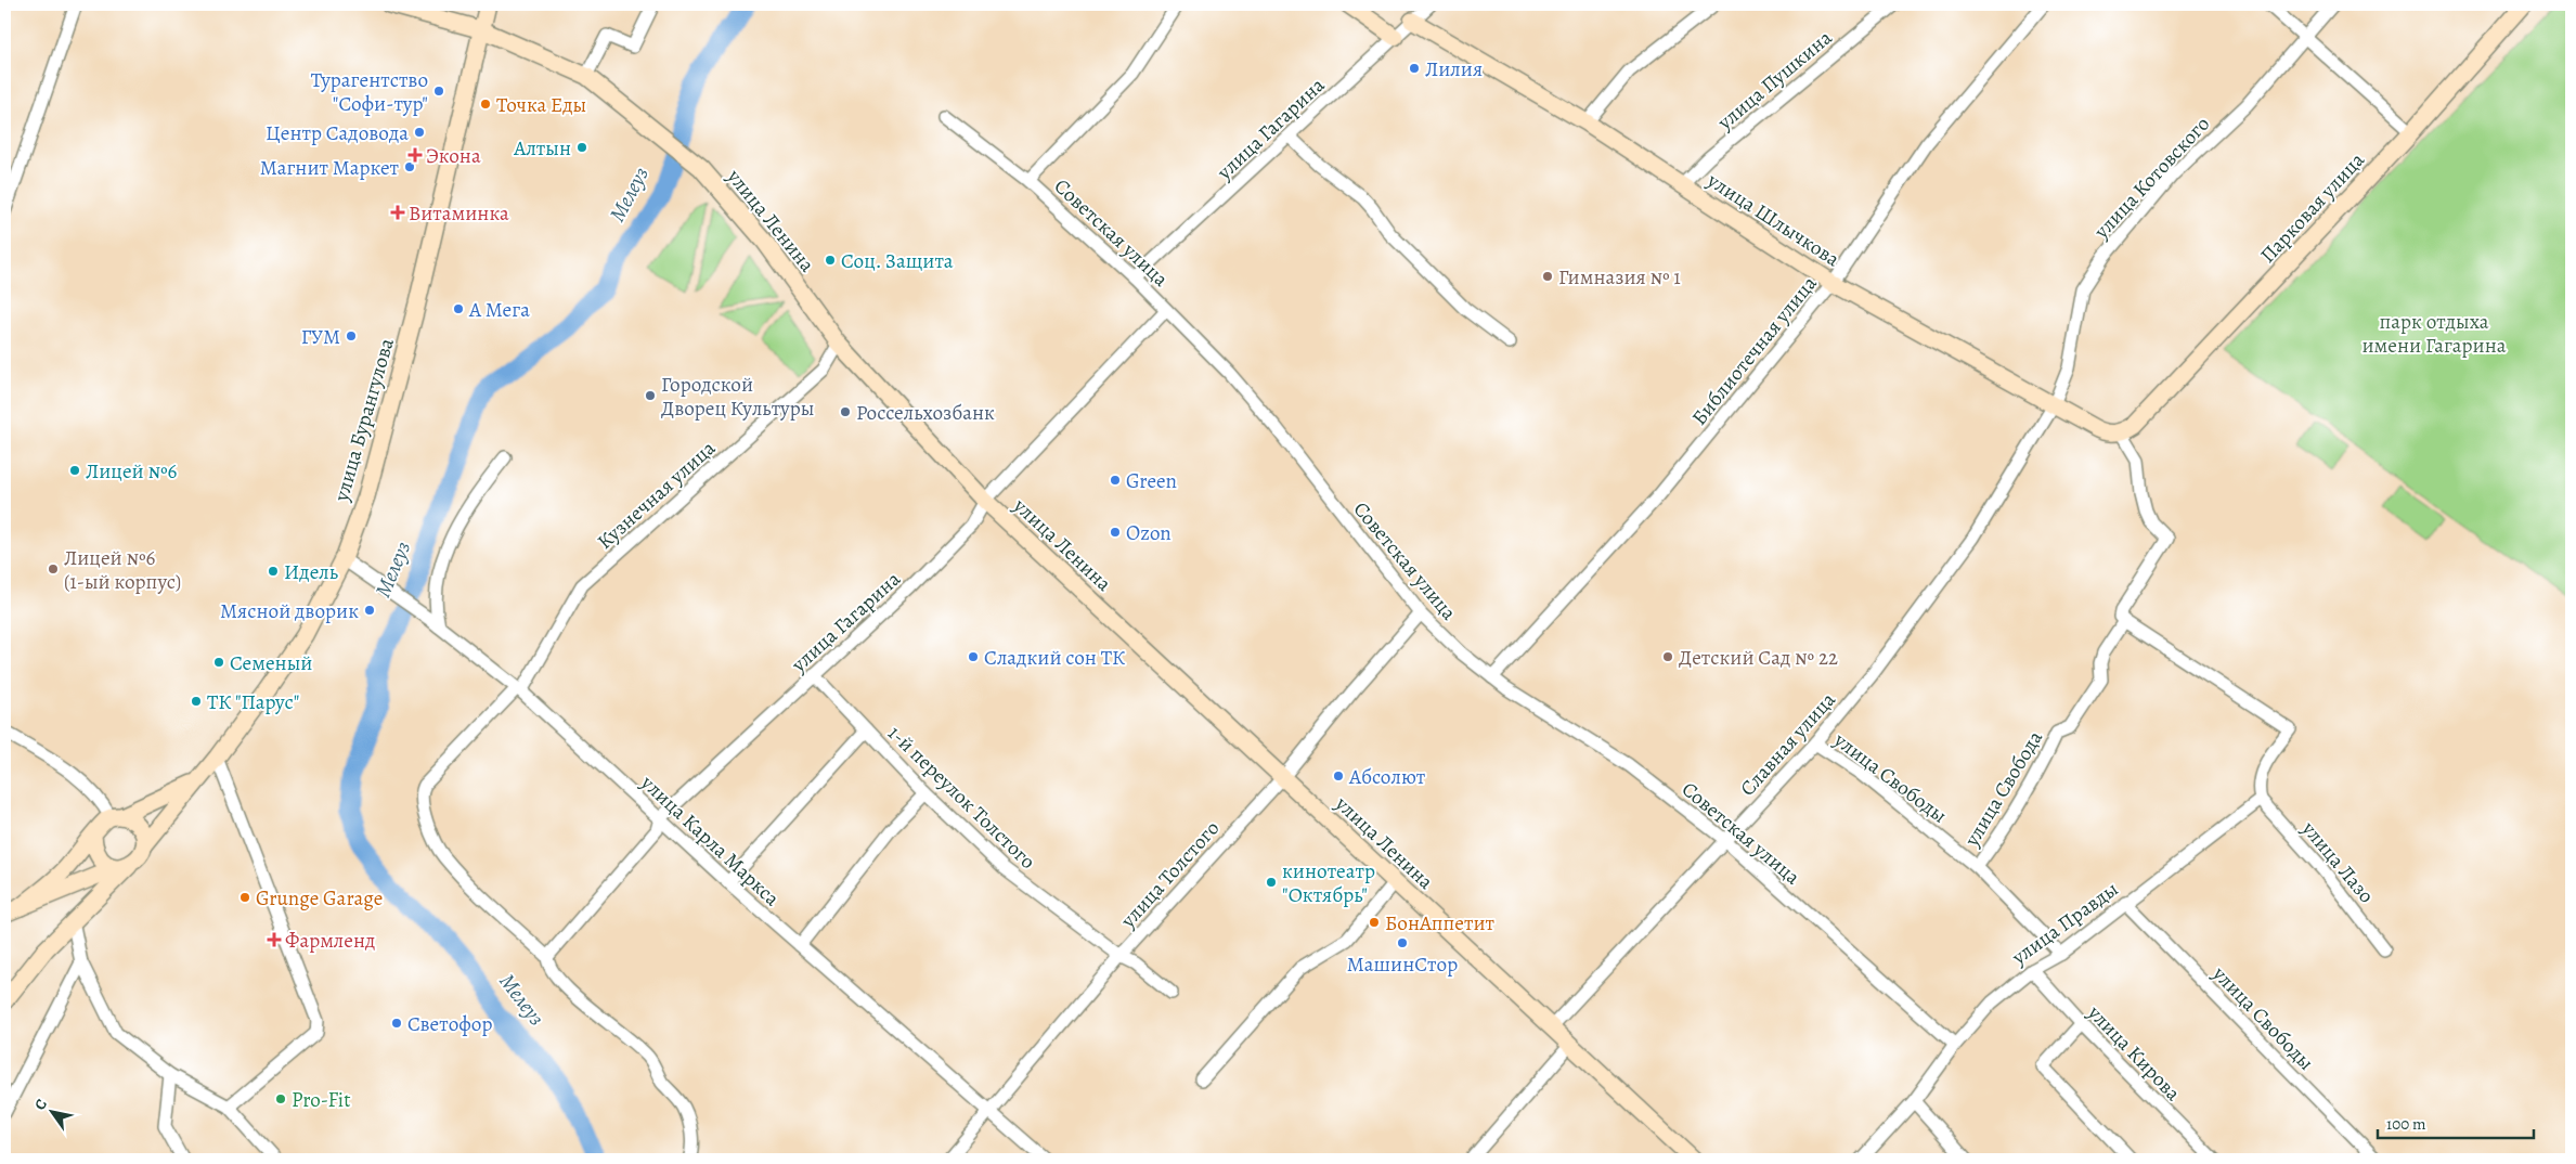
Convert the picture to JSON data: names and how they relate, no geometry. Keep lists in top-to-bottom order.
{
  "streets": {
    "main road": [
      "Парковая улица",
      "улица Шлычкова",
      "улица Ленина",
      "улица Бурангулова"
    ],
    "street": [
      "улица Пушкина",
      "улица Гагарина",
      "улица Котовского",
      "Советская улица",
      "Библиотечная улица",
      "Кузнечная улица",
      "Славная улица",
      "улица Свободы",
      "улица Свобода",
      "1-й переулок Толстого",
      "улица Карла Маркса",
      "улица Лазо",
      "улица Толстого",
      "улица Правды",
      "улица Кирова"
    ]
  },
  "crossings": [
    ["улица Пушкина", "улица Шлычкова"],
    ["улица Гагарина", "улица Шлычкова"],
    ["улица Гагарина", "улица Ленина"],
    ["улица Гагарина", "Советская улица"],
    ["улица Гагарина", "Кузнечная улица"],
    ["улица Гагарина", "1-й переулок Толстого"],
    ["улица Гагарина", "улица Карла Маркса"],
    ["улица Котовского", "улица Шлычкова"],
    ["улица Котовского", "Славная улица"],
    ["Парковая улица", "улица Шлычкова"],
    ["улица Шлычкова", "Библиотечная улица"],
    ["улица Шлычкова", "Славная улица"],
    ["улица Ленина", "улица Бурангулова"],
    ["улица Ленина", "Кузнечная улица"],
    ["улица Ленина", "Славная улица"],
    ["улица Ленина", "улица Толстого"],
    ["Советская улица", "Библиотечная улица"],
    ["Советская улица", "Славная улица"],
    ["Советская улица", "улица Толстого"],
    ["Советская улица", "улица Правды"],
    ["улица Бурангулова", "улица Карла Маркса"],
    ["Кузнечная улица", "улица Карла Маркса"],
    ["Славная улица", "улица Свободы"],
    ["улица Свободы", "улица Свобода"],
    ["улица Свободы", "улица Правды"],
    ["1-й переулок Толстого", "улица Толстого"],
    ["улица Карла Маркса", "улица Толстого"],
    ["улица Лазо", "улица Правды"],
    ["улица Правды", "улица Кирова"]
  ],
  "water": ["Мелеуз"],
  "parks": ["парк отдыха имени Гагарина"],
  "places": {
    "other": [
      "Лилия",
      "Турагентство \"Софи-тур\"",
      "Точка Еды",
      "Центр Садовода",
      "Алтын",
      "Магнит Маркет",
      "Соц. Защита",
      "Гимназия № 1",
      "А Мега",
      "ГУМ",
      "Городской Дворец Культуры",
      "Россельхозбанк",
      "Лицей №6",
      "Green",
      "Ozon",
      "Лицей №6 (1-ый корпус)",
      "Идель",
      "Мясной дворик",
      "Сладкий сон ТК",
      "Детский Сад № 22",
      "Семеный",
      "ТК \"Парус\"",
      "Абсолют",
      "кинотеатр \"Октябрь\"",
      "Grunge Garage",
      "БонАппетит",
      "МашинСтор",
      "Светофор",
      "Pro-Fit"
    ],
    "health": ["Экона", "Витаминка", "Фармленд"]
  },
  "scale_bar": "100 m",
  "north": "top left"
}
